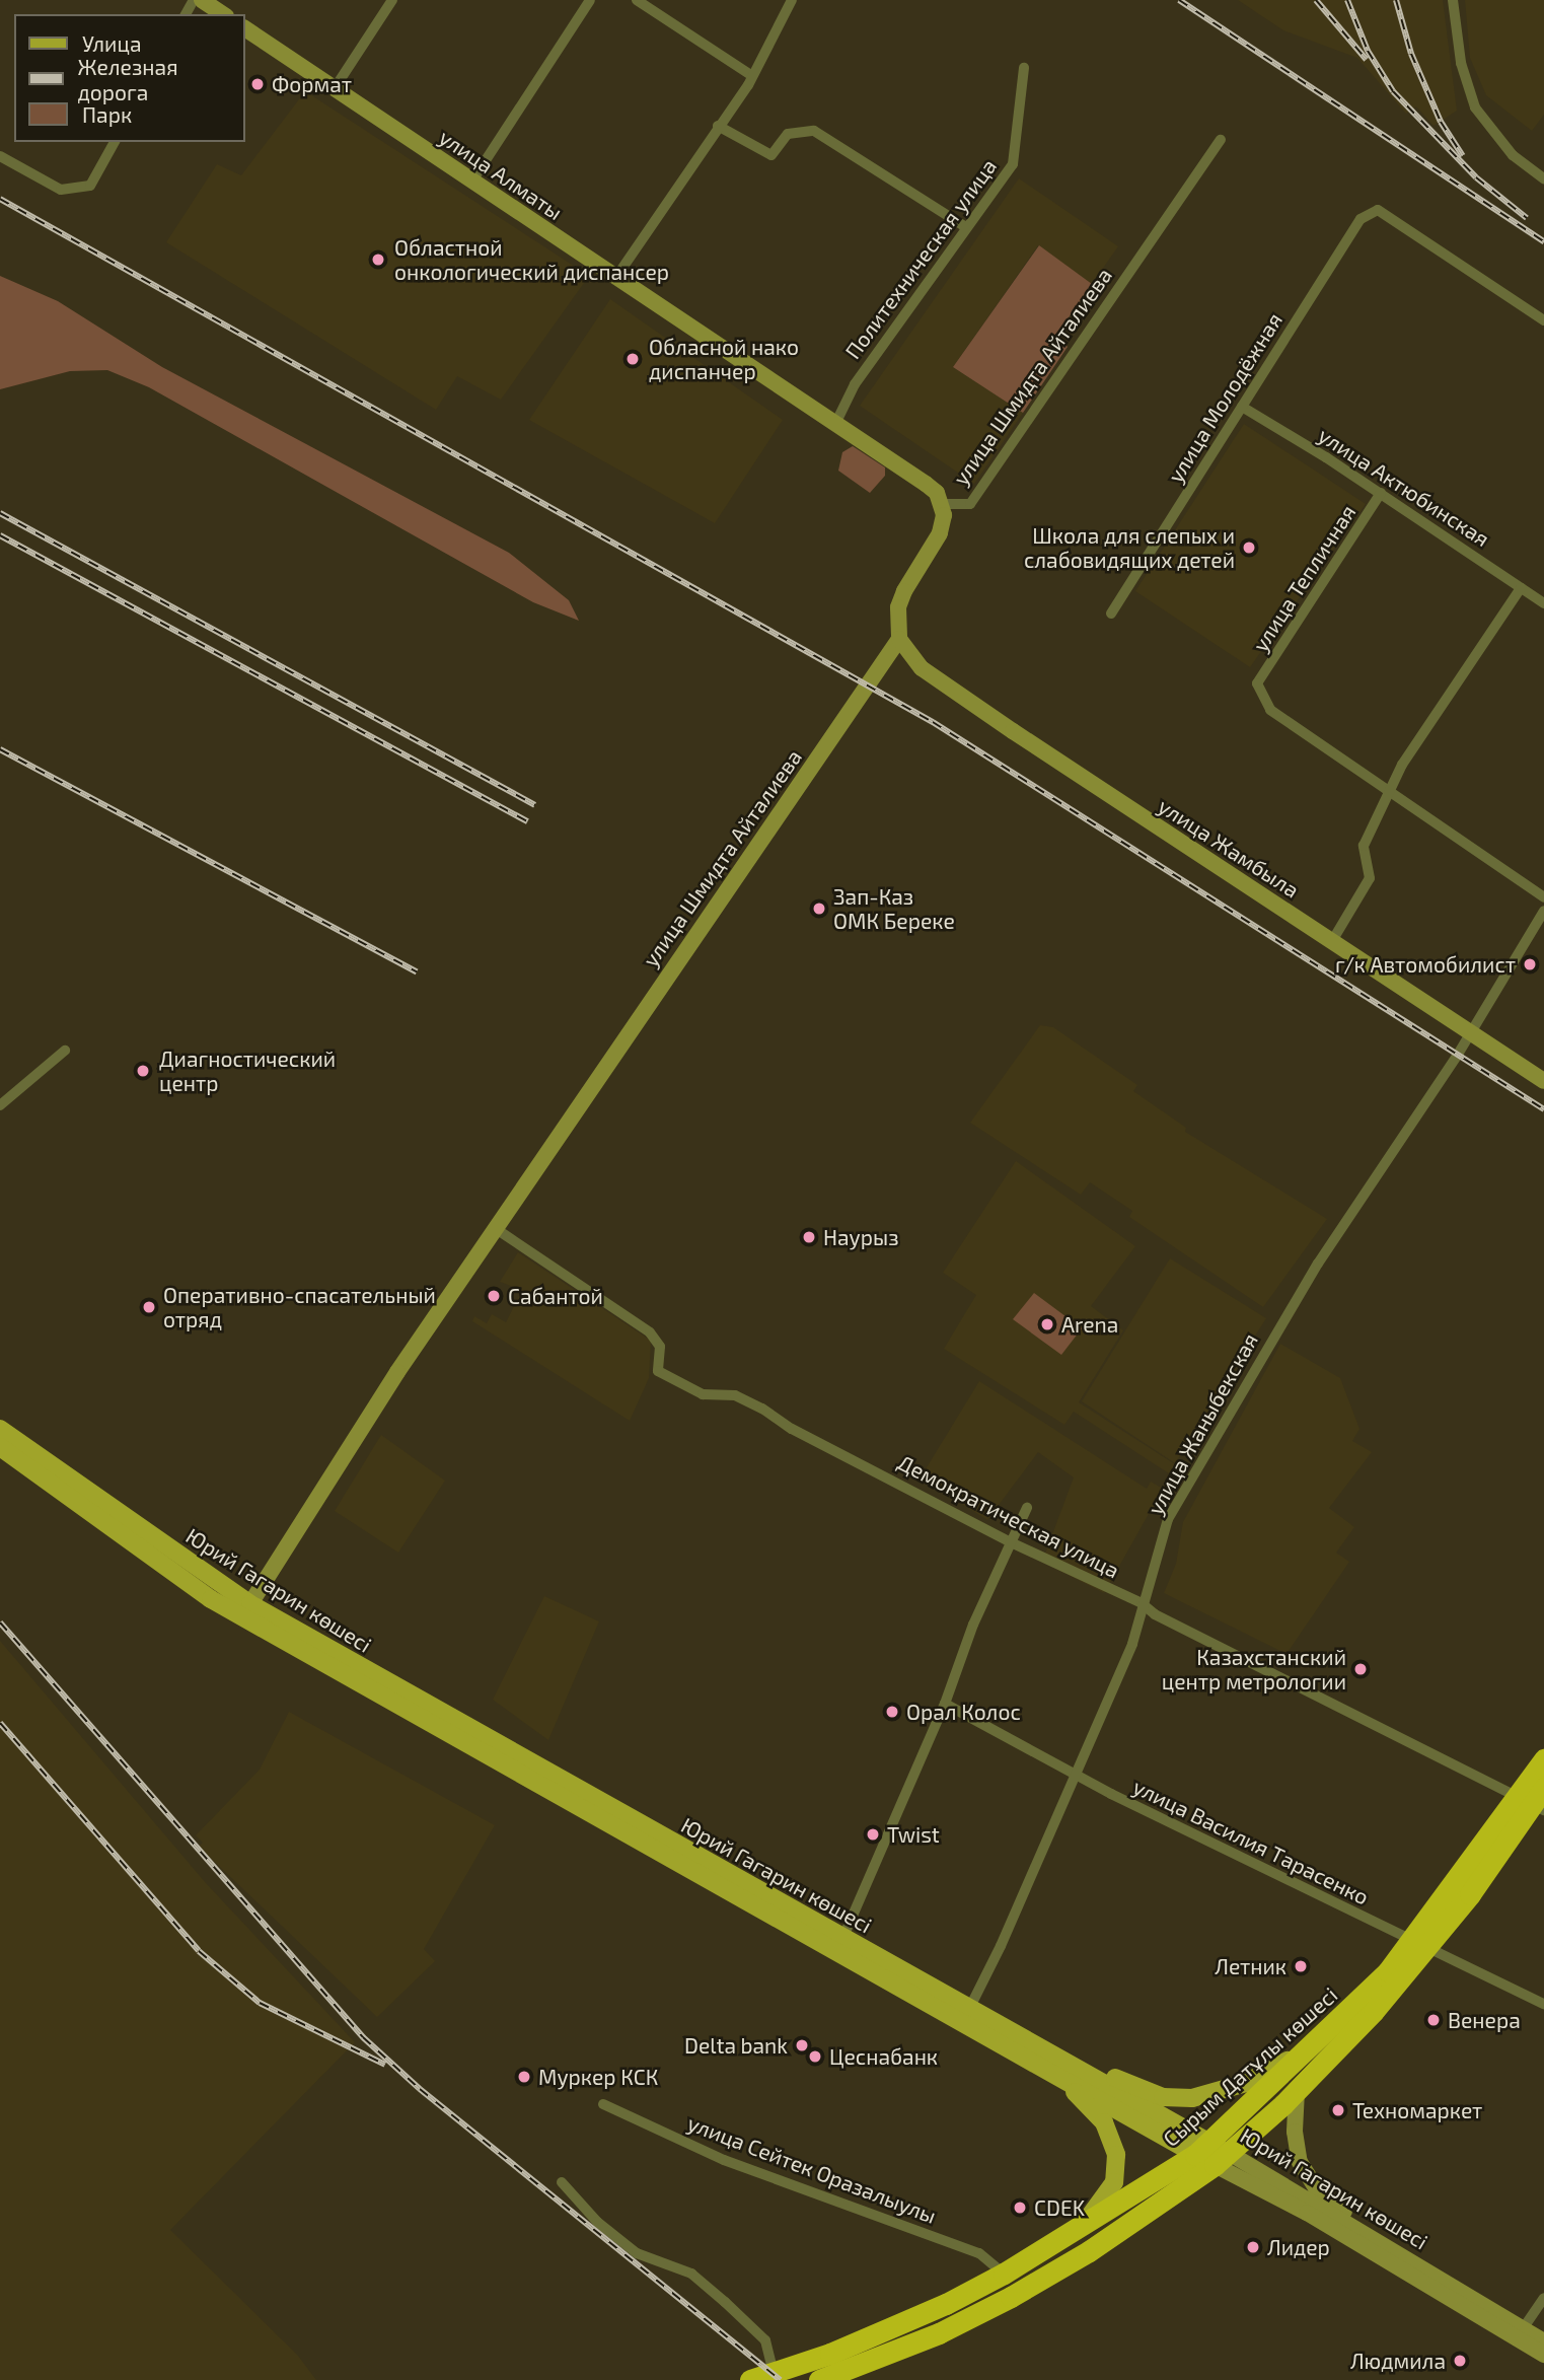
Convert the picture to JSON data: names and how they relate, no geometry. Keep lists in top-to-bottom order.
{
  "streets": {
    "highway": ["Сырым Датұлы көшесі"],
    "main road": ["Юрий Гагарин көшесі"],
    "street": [
      "улица Алматы",
      "Политехническая улица",
      "улица Шмидта Айталиева",
      "улица Молодёжная",
      "улица Актюбинская",
      "улица Тепличная",
      "улица Жамбыла",
      "улица Жаныбекская",
      "Демократическая улица",
      "улица Василия Тарасенко",
      "улица Сейтек Оразалыулы"
    ]
  },
  "crossings": [
    ["улица Алматы", "Политехническая улица"],
    ["улица Алматы", "улица Шмидта Айталиева"],
    ["улица Шмидта Айталиева", "улица Жамбыла"],
    ["улица Шмидта Айталиева", "Демократическая улица"],
    ["улица Шмидта Айталиева", "Юрий Гагарин көшесі"],
    ["улица Молодёжная", "улица Актюбинская"],
    ["улица Актюбинская", "улица Тепличная"],
    ["улица Жамбыла", "улица Жаныбекская"],
    ["улица Жаныбекская", "Демократическая улица"],
    ["улица Жаныбекская", "Юрий Гагарин көшесі"],
    ["улица Жаныбекская", "улица Василия Тарасенко"],
    ["Демократическая улица", "Сырым Датұлы көшесі"],
    ["Юрий Гагарин көшесі", "Сырым Датұлы көшесі"],
    ["улица Василия Тарасенко", "Сырым Датұлы көшесі"],
    ["Сырым Датұлы көшесі", "улица Сейтек Оразалыулы"]
  ],
  "places": [
    "Формат",
    "Областной онкологический диспансер",
    "Обласной нако диспанчер",
    "Школа для слепых и слабовидящих детей",
    "Зап-Каз ОМК Береке",
    "г/к Автомобилист",
    "Диагностический центр",
    "Наурыз",
    "Сабантой",
    "Оперативно-спасательный отряд",
    "Arena",
    "Казахстанский центр метрологии",
    "Орал Колос",
    "Twist",
    "Летник",
    "Венера",
    "Delta bank",
    "Цеснабанк",
    "Муркер КСК",
    "Техномаркет",
    "CDEK",
    "Лидер",
    "Людмила"
  ],
  "legend": ["Улица", "Железная дорога", "Парк"]
}
